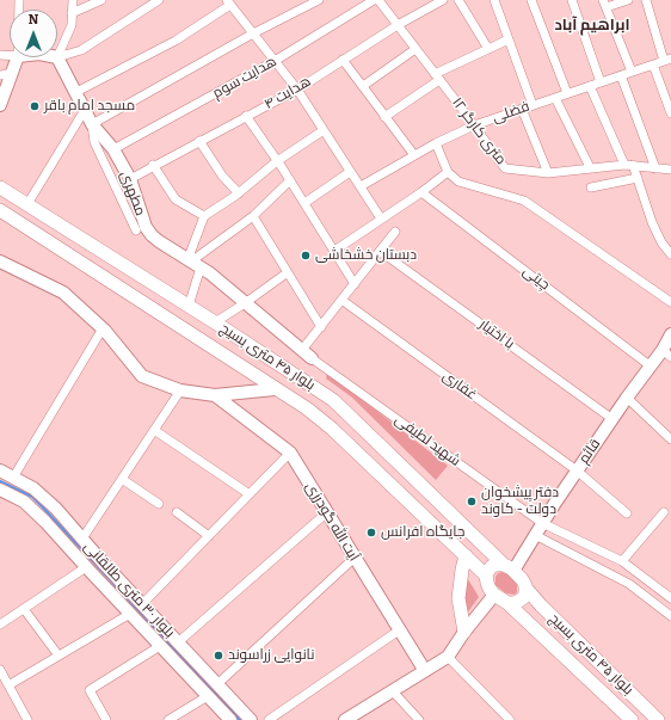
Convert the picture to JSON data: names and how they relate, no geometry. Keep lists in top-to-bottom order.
{
  "streets": {
    "main road": ["بلوار ۴۵ متری بسیج"],
    "street": [
      "هدایت سوم",
      "هدایت ۴",
      "فضلی",
      "۱۲ متری کارگر",
      "مطهری",
      "چیتی",
      "با اختیار",
      "غفاری",
      "شهید لطیفی",
      "قائم",
      "آیت الله گودرزی",
      "بلوار ۳۰ متری طالقانی"
    ]
  },
  "crossings": [
    ["هدایت سوم", "مطهری"],
    ["هدایت ۴", "۱۲ متری کارگر"],
    ["هدایت ۴", "مطهری"],
    ["فضلی", "۱۲ متری کارگر"],
    ["مطهری", "شهید لطیفی"],
    ["چیتی", "قائم"],
    ["با اختیار", "قائم"],
    ["بلوار ۴۵ متری بسیج", "قائم"],
    ["غفاری", "قائم"],
    ["شهید لطیفی", "قائم"]
  ],
  "districts": ["ابراهیم آباد"],
  "places": [
    "مسجد امام باقر",
    "دبستان خشخاشی",
    "دفتر پیشخوان دولت - کاوند",
    "جایگاه افرانس",
    "نانوایی زراسوند"
  ],
  "north": "top"
}
